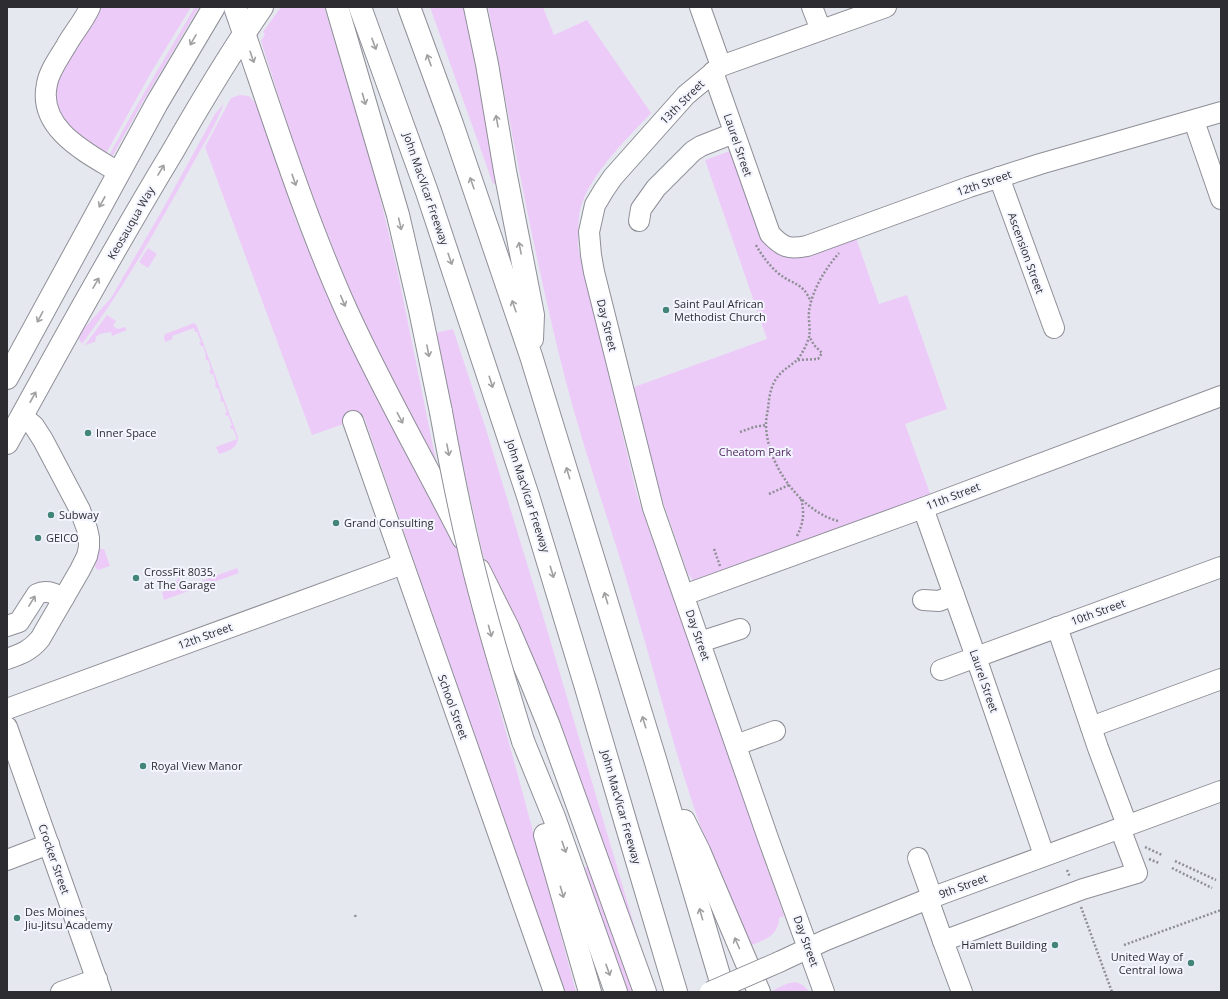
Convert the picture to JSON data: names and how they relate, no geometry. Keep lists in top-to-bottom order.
{
  "streets": {
    "main road": ["John MacVicar Freeway", "Keosauqua Way"],
    "street": [
      "13th Street",
      "Laurel Street",
      "12th Street",
      "Ascension Street",
      "Day Street",
      "11th Street",
      "10th Street",
      "School Street",
      "Crocker Street",
      "9th Street"
    ]
  },
  "crossings": [
    ["13th Street", "Laurel Street"],
    ["13th Street", "Day Street"],
    ["Laurel Street", "12th Street"],
    ["Laurel Street", "11th Street"],
    ["Laurel Street", "10th Street"],
    ["Laurel Street", "9th Street"],
    ["12th Street", "Ascension Street"],
    ["12th Street", "School Street"],
    ["Day Street", "11th Street"],
    ["Day Street", "9th Street"]
  ],
  "parks": ["Cheatom Park"],
  "places": [
    "Saint Paul African Methodist Church",
    "Inner Space",
    "Subway",
    "Grand Consulting",
    "GEICO",
    "CrossFit 8035, at The Garage",
    "Royal View Manor",
    "Des Moines Jiu-Jitsu Academy",
    "Hamlett Building",
    "United Way of Central Iowa"
  ]
}
